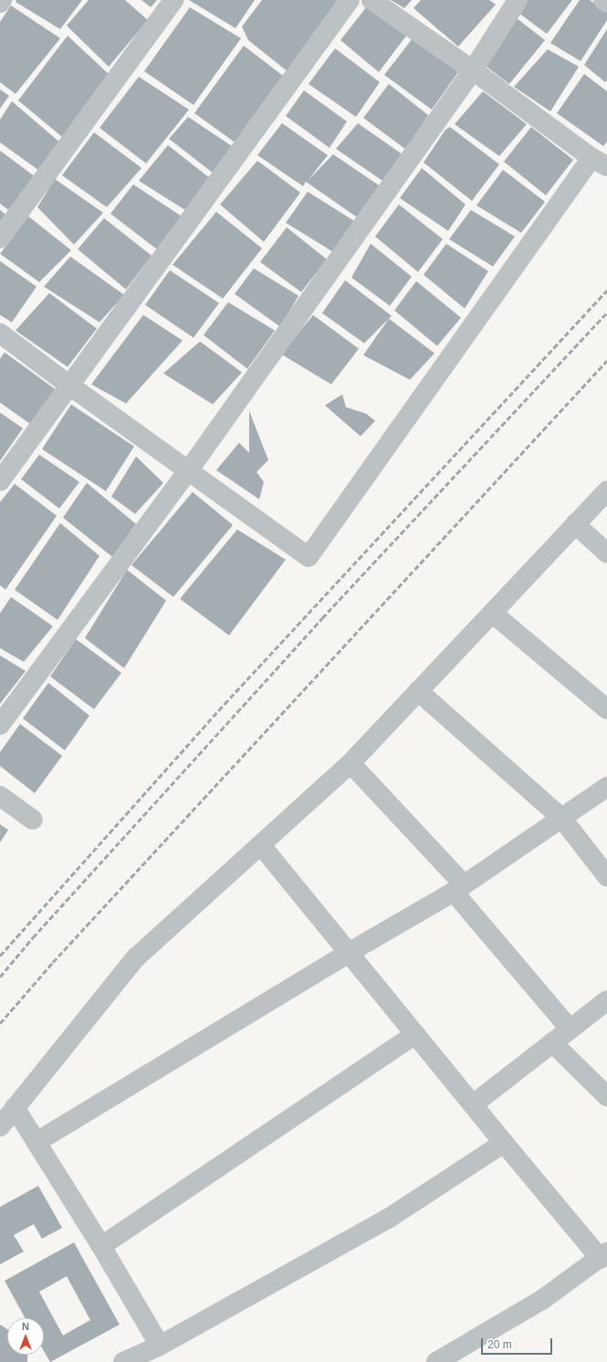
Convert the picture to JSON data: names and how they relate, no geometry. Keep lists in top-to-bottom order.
{
  "scale_bar": "20 m",
  "north": "top"
}
